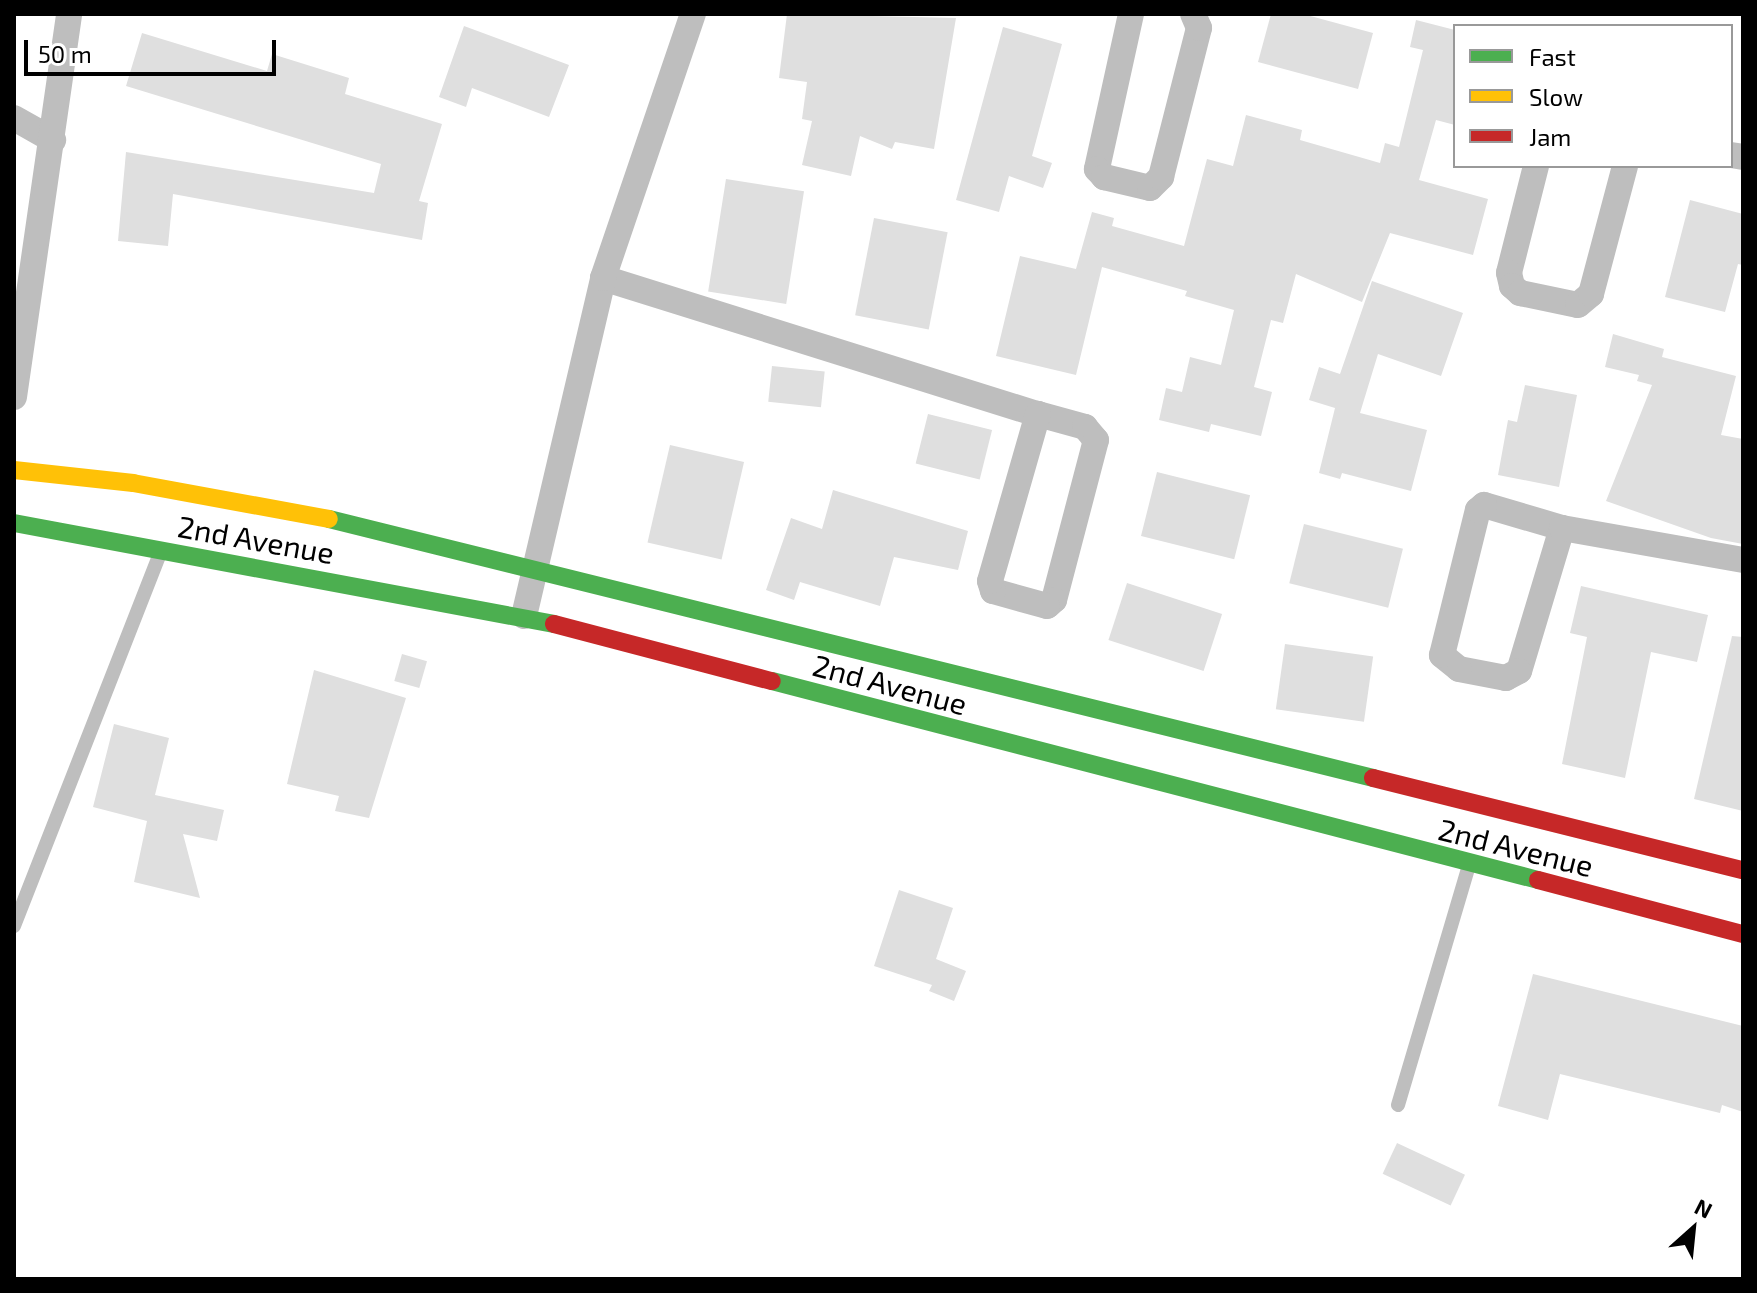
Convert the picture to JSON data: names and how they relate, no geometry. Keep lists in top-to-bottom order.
{
  "streets": {
    "street": ["2nd Avenue"]
  },
  "legend": ["Fast", "Slow", "Jam"],
  "scale_bar": "50 m",
  "north": "top right"
}
